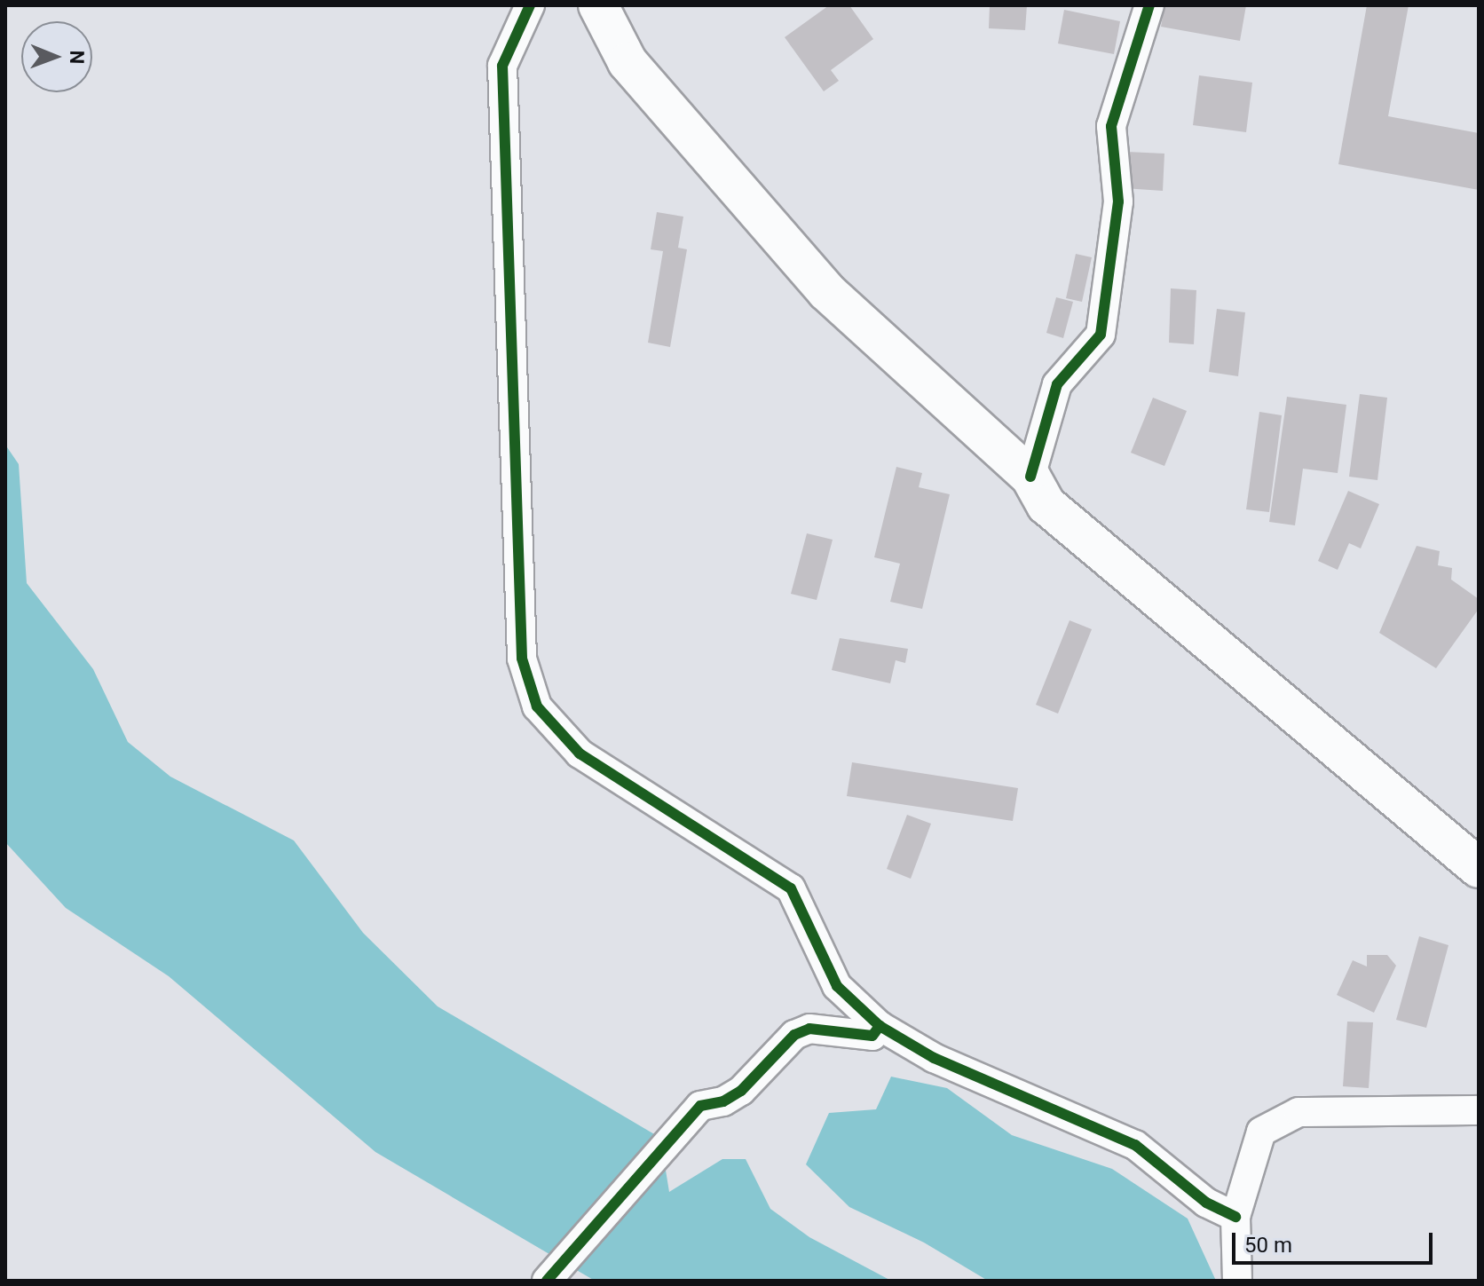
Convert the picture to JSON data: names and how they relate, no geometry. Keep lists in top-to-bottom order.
{
  "scale_bar": "50 m",
  "north": "right"
}
